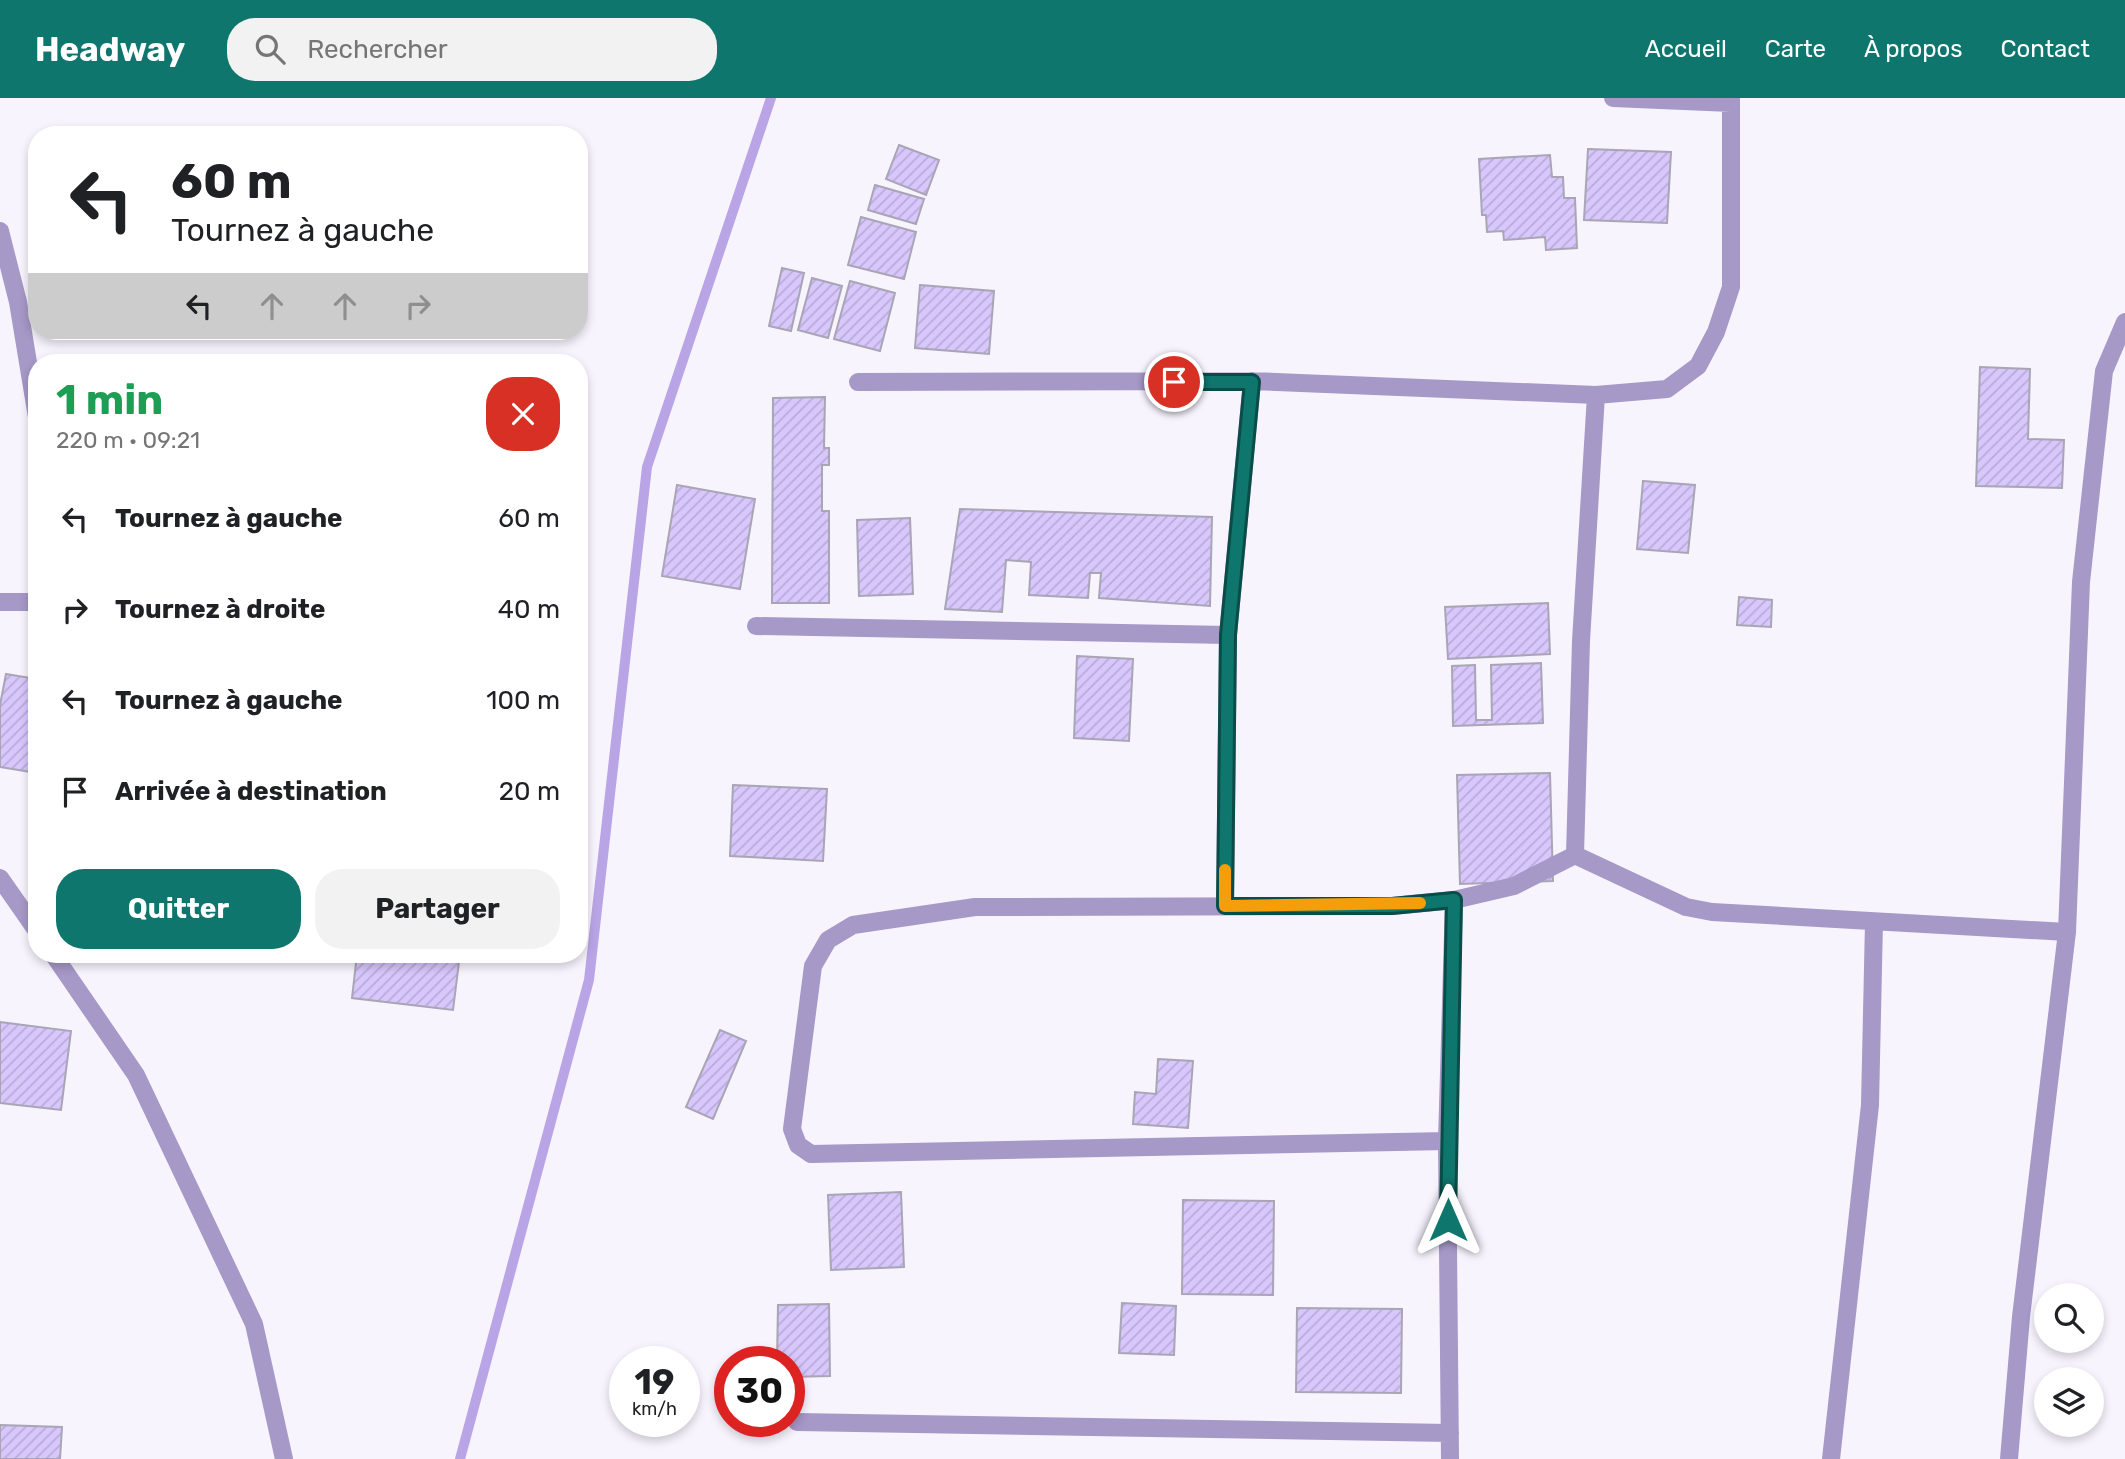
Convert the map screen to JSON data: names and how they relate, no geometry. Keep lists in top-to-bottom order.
{
  "page": {
    "header": "Headway",
    "search": "Rechercher",
    "nav": [
      "Accueil",
      "Carte",
      "À propos",
      "Contact"
    ],
    "turn": ["60 m", "Tournez à gauche"],
    "heading": ["1 min", "220 m · 09:21"],
    "list": [
      {
        "name": "Tournez à gauche",
        "value": "60 m"
      },
      {
        "name": "Tournez à droite",
        "value": "40 m"
      },
      {
        "name": "Tournez à gauche",
        "value": "100 m"
      },
      {
        "name": "Arrivée à destination",
        "value": "20 m"
      }
    ],
    "buttons": ["Quitter", "Partager"],
    "speed": "19 km/h",
    "limit": "30"
  }
}
